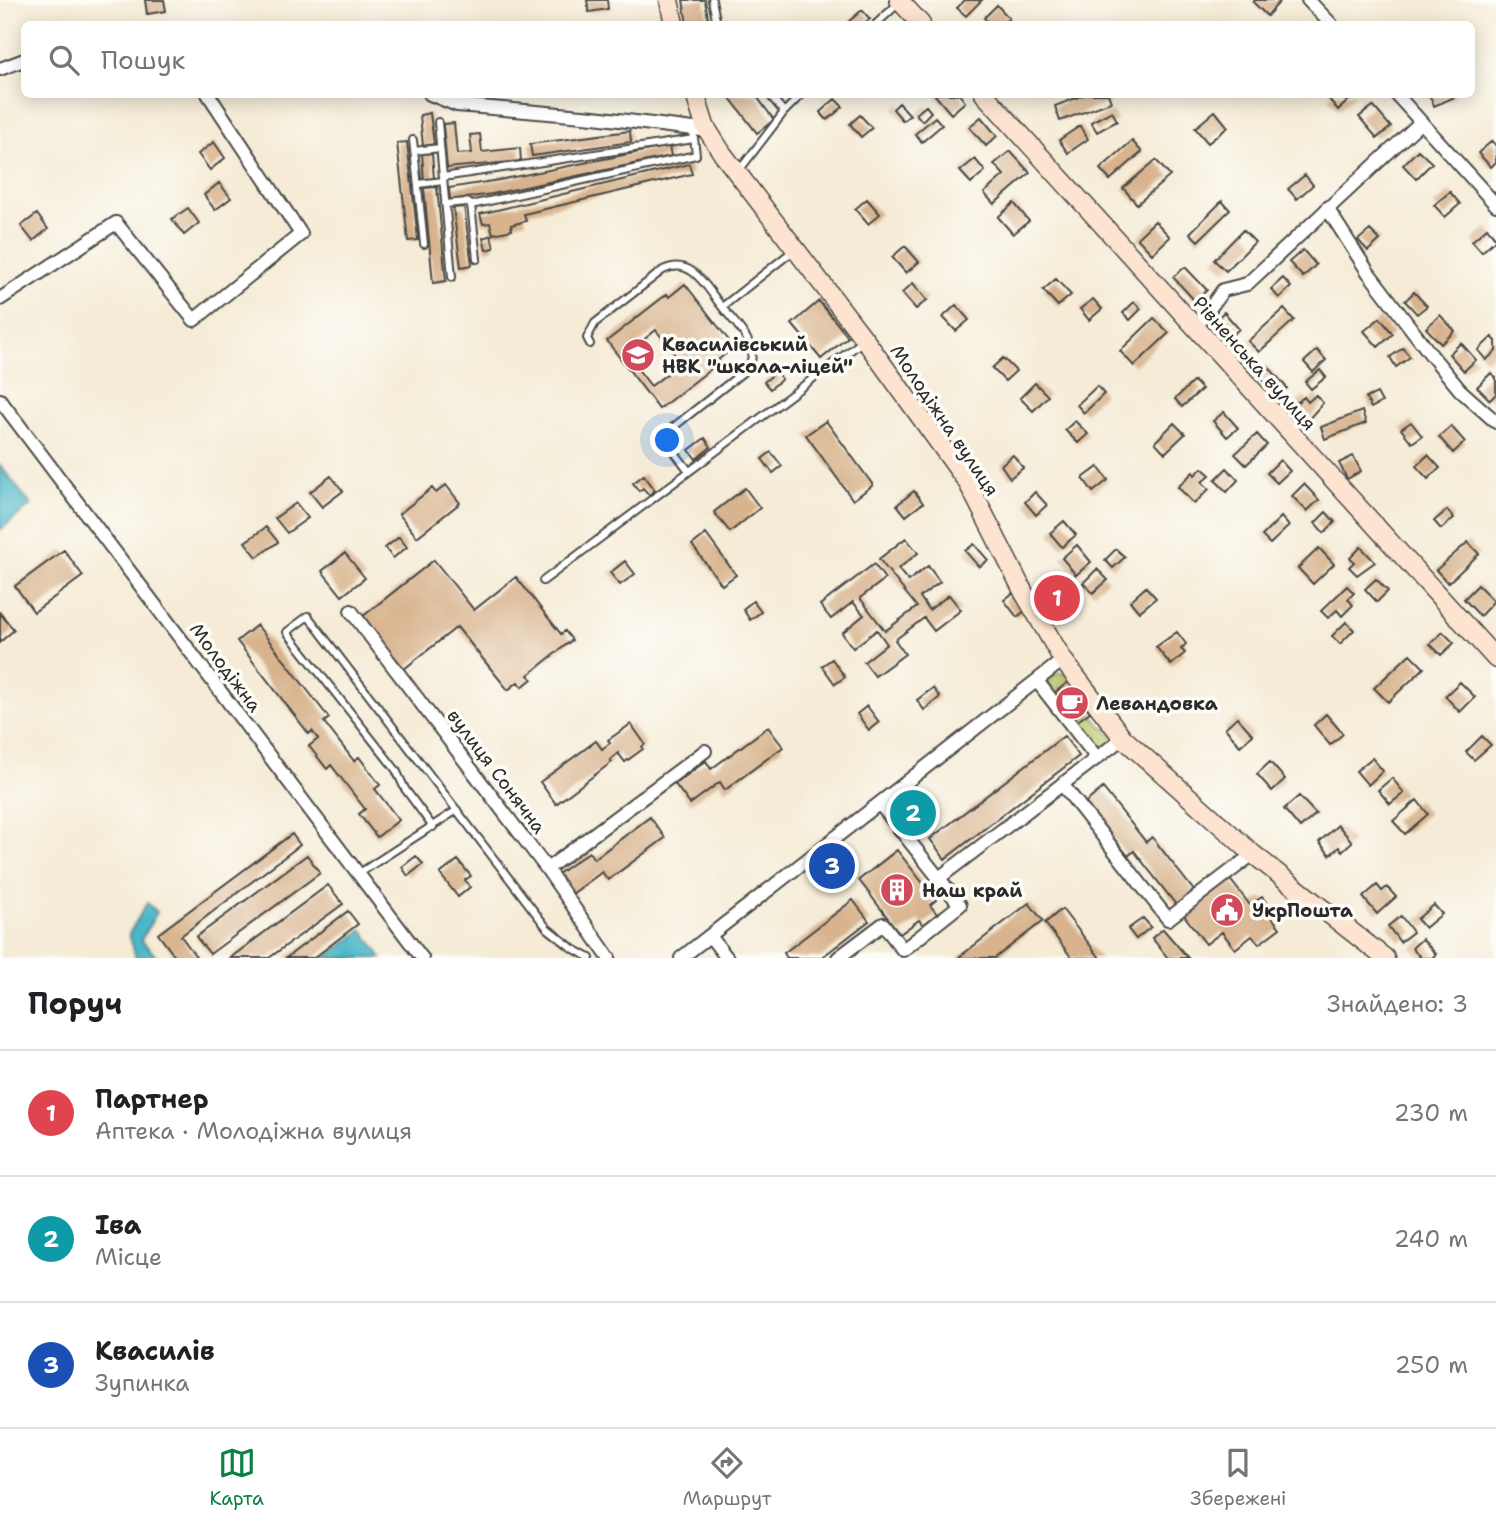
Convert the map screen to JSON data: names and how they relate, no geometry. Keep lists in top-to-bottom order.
{
  "streets": {
    "street": [
      "Рівненська вулиця",
      "Молодіжна вулиця",
      "Молодіжна",
      "вулиця Сонячна"
    ]
  },
  "places": {
    "school or university": ["Квасилівський НВК \"школа-ліцей\""],
    "cafe": ["Левандовка"],
    "building": ["Наш край"],
    "public building": ["УкрПошта"]
  },
  "page": {
    "search": "Пошук",
    "pins": ["1", "2", "3"],
    "heading": ["Поруч", "Знайдено: 3"],
    "list": [
      {
        "mark": "1",
        "name": "Партнер",
        "note": "Аптека · Молодіжна вулиця",
        "value": "230 m"
      },
      {
        "mark": "2",
        "name": "Іва",
        "note": "Місце",
        "value": "240 m"
      },
      {
        "mark": "3",
        "name": "Квасилів",
        "note": "Зупинка",
        "value": "250 m"
      }
    ],
    "nav": ["Карта", "Маршрут", "Збережені"]
  }
}
